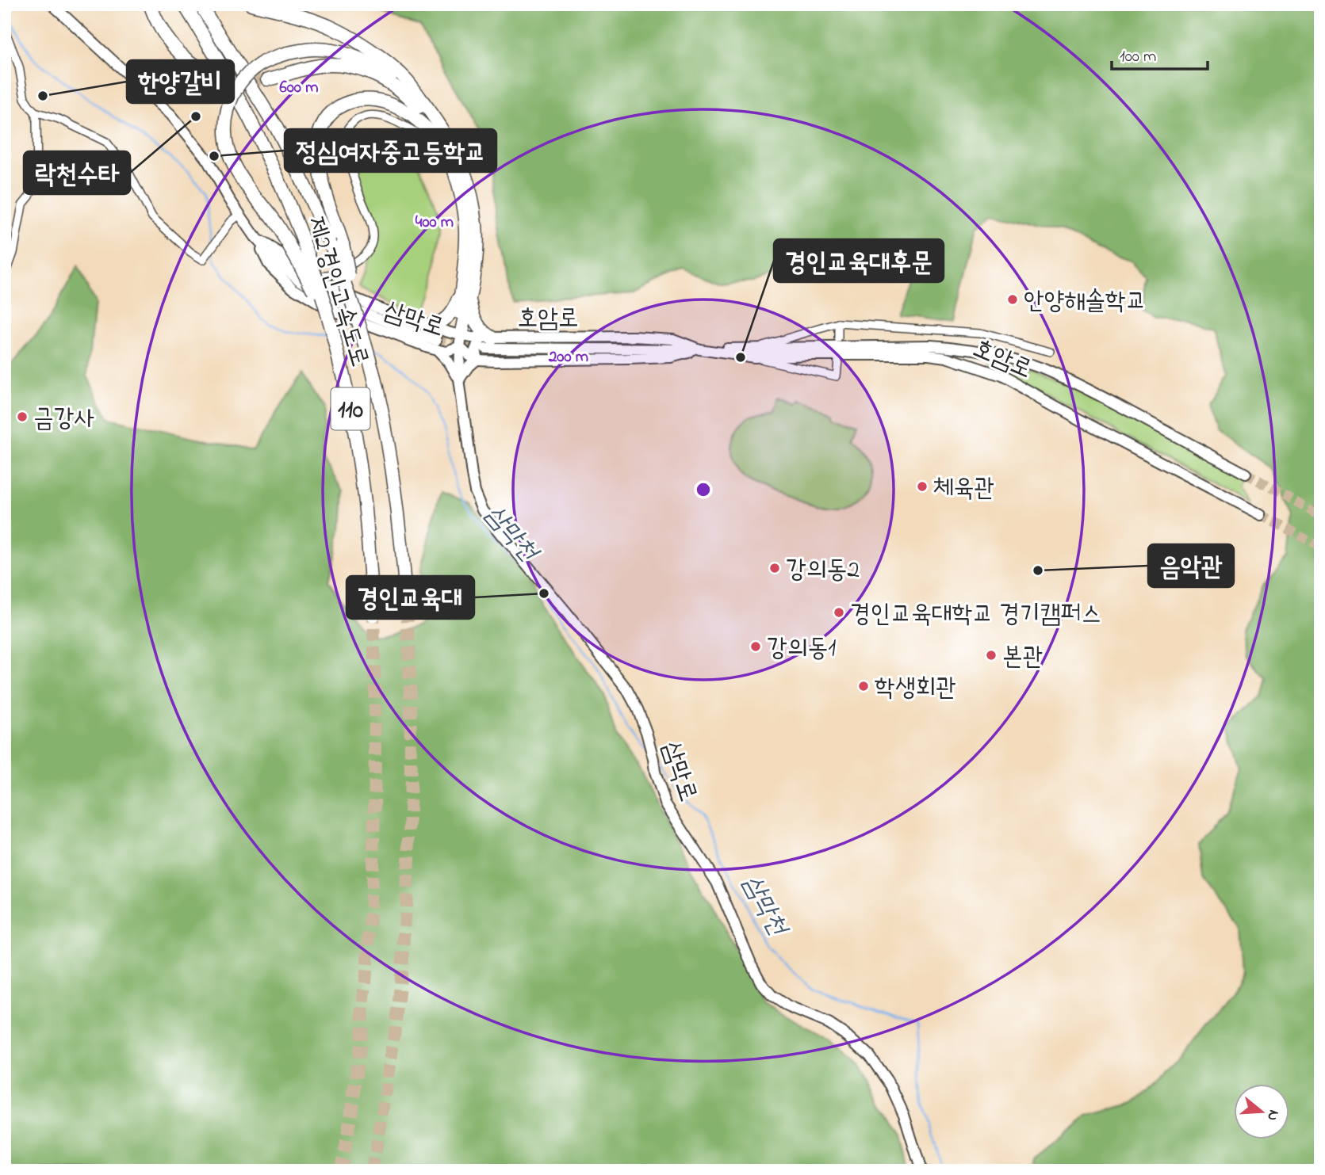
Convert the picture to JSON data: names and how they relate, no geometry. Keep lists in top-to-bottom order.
{
  "streets": {
    "highway": ["제2경인고속도로", "110"],
    "main road": ["호암로", "삼막로"]
  },
  "crossings": [
    ["호암로", "삼막로"]
  ],
  "water": ["삼막천"],
  "places": [
    "한양갈비",
    "락천수타",
    "정심여자중고등학교",
    "안양해솔학교",
    "경인교육대후문",
    "금강사",
    "체육관",
    "강의동2",
    "음악관",
    "경인교육대",
    "경인교육대학교 경기캠퍼스",
    "강의동1",
    "본관",
    "학생회관"
  ],
  "scale_bar": "100 m",
  "north": "right",
  "rings": ["600 m", "400 m", "200 m"]
}
